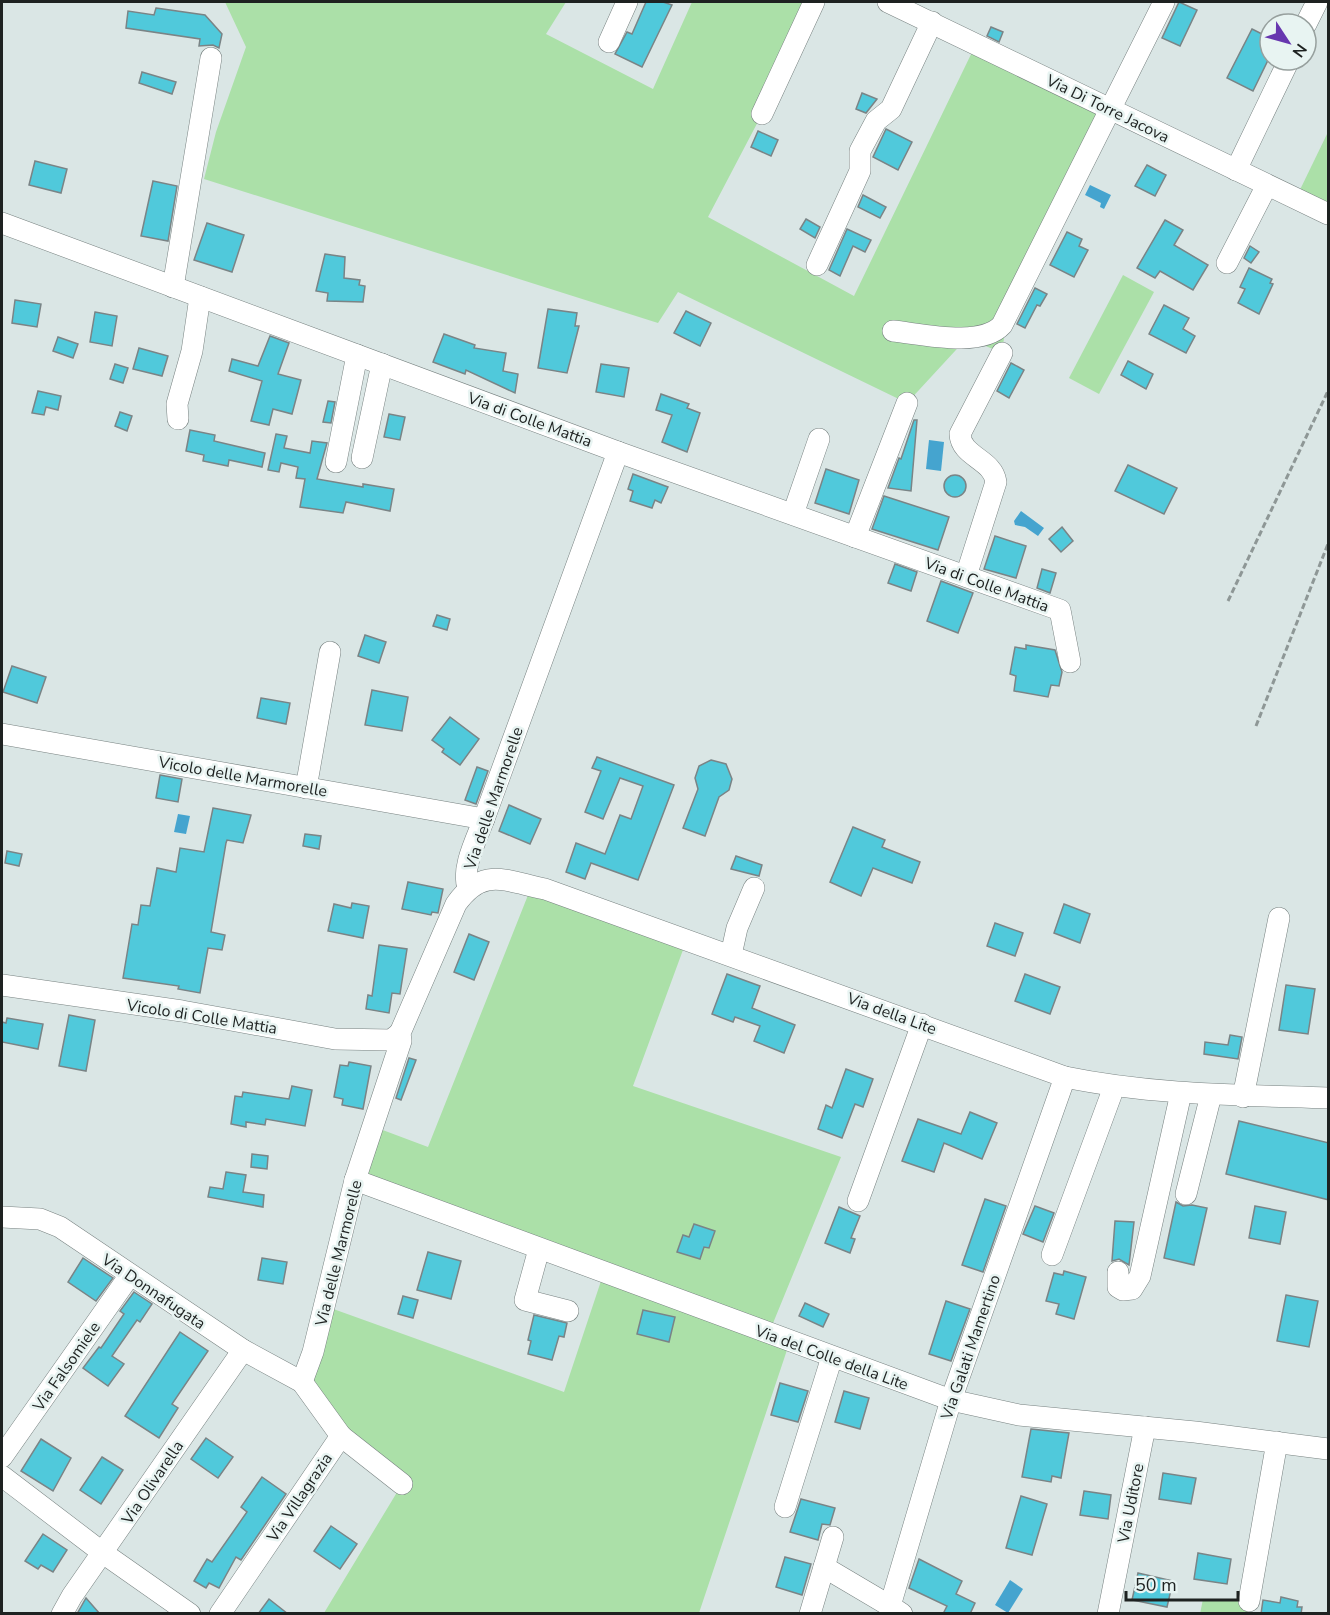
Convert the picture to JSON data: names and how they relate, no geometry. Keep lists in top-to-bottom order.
{
  "streets": {
    "street": [
      "Via Di Torre Jacova",
      "Via di Colle Mattia",
      "Vicolo delle Marmorelle",
      "Via delle Marmorelle",
      "Via della Lite",
      "Vicolo di Colle Mattia",
      "Via Donnafugata",
      "Via Galati Mamertino",
      "Via del Colle della Lite",
      "Via Falsomiele",
      "Via Olivarella",
      "Via Villagrazia",
      "Via Uditore"
    ]
  },
  "crossings": [
    ["Via di Colle Mattia", "Via delle Marmorelle"],
    ["Vicolo delle Marmorelle", "Via delle Marmorelle"],
    ["Via delle Marmorelle", "Via della Lite"],
    ["Via delle Marmorelle", "Vicolo di Colle Mattia"],
    ["Via delle Marmorelle", "Via Donnafugata"],
    ["Via delle Marmorelle", "Via del Colle della Lite"],
    ["Via delle Marmorelle", "Via Villagrazia"],
    ["Via della Lite", "Via Galati Mamertino"],
    ["Via Donnafugata", "Via Falsomiele"],
    ["Via Donnafugata", "Via Olivarella"],
    ["Via Donnafugata", "Via Villagrazia"],
    ["Via Galati Mamertino", "Via del Colle della Lite"],
    ["Via del Colle della Lite", "Via Uditore"]
  ],
  "scale_bar": "50 m",
  "north": "bottom right"
}
